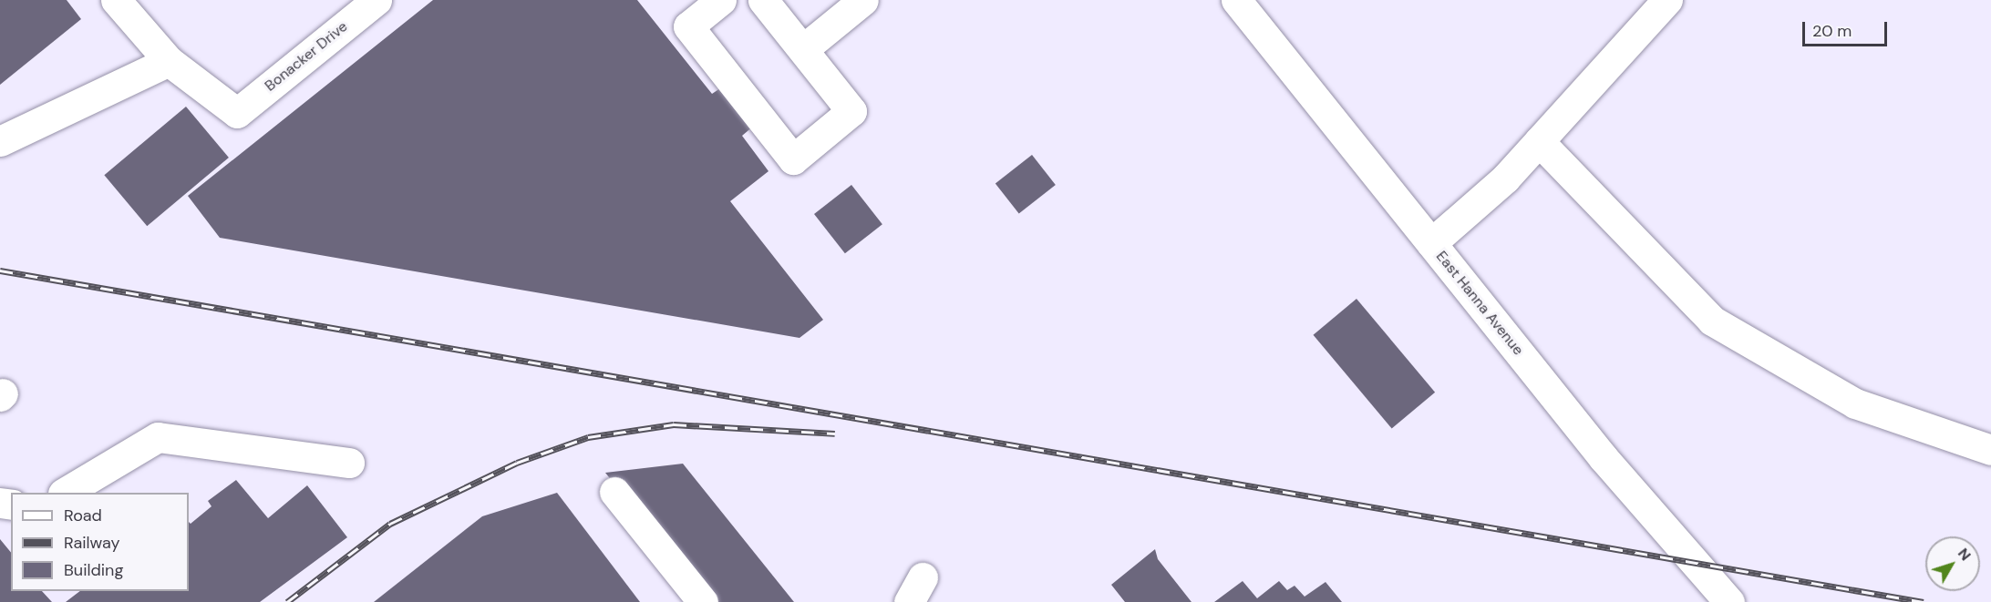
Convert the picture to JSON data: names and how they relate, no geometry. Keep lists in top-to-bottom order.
{
  "streets": {
    "street": ["Bonacker Drive", "East Hanna Avenue"]
  },
  "legend": ["Road", "Railway", "Building"],
  "scale_bar": "20 m",
  "north": "top right"
}
